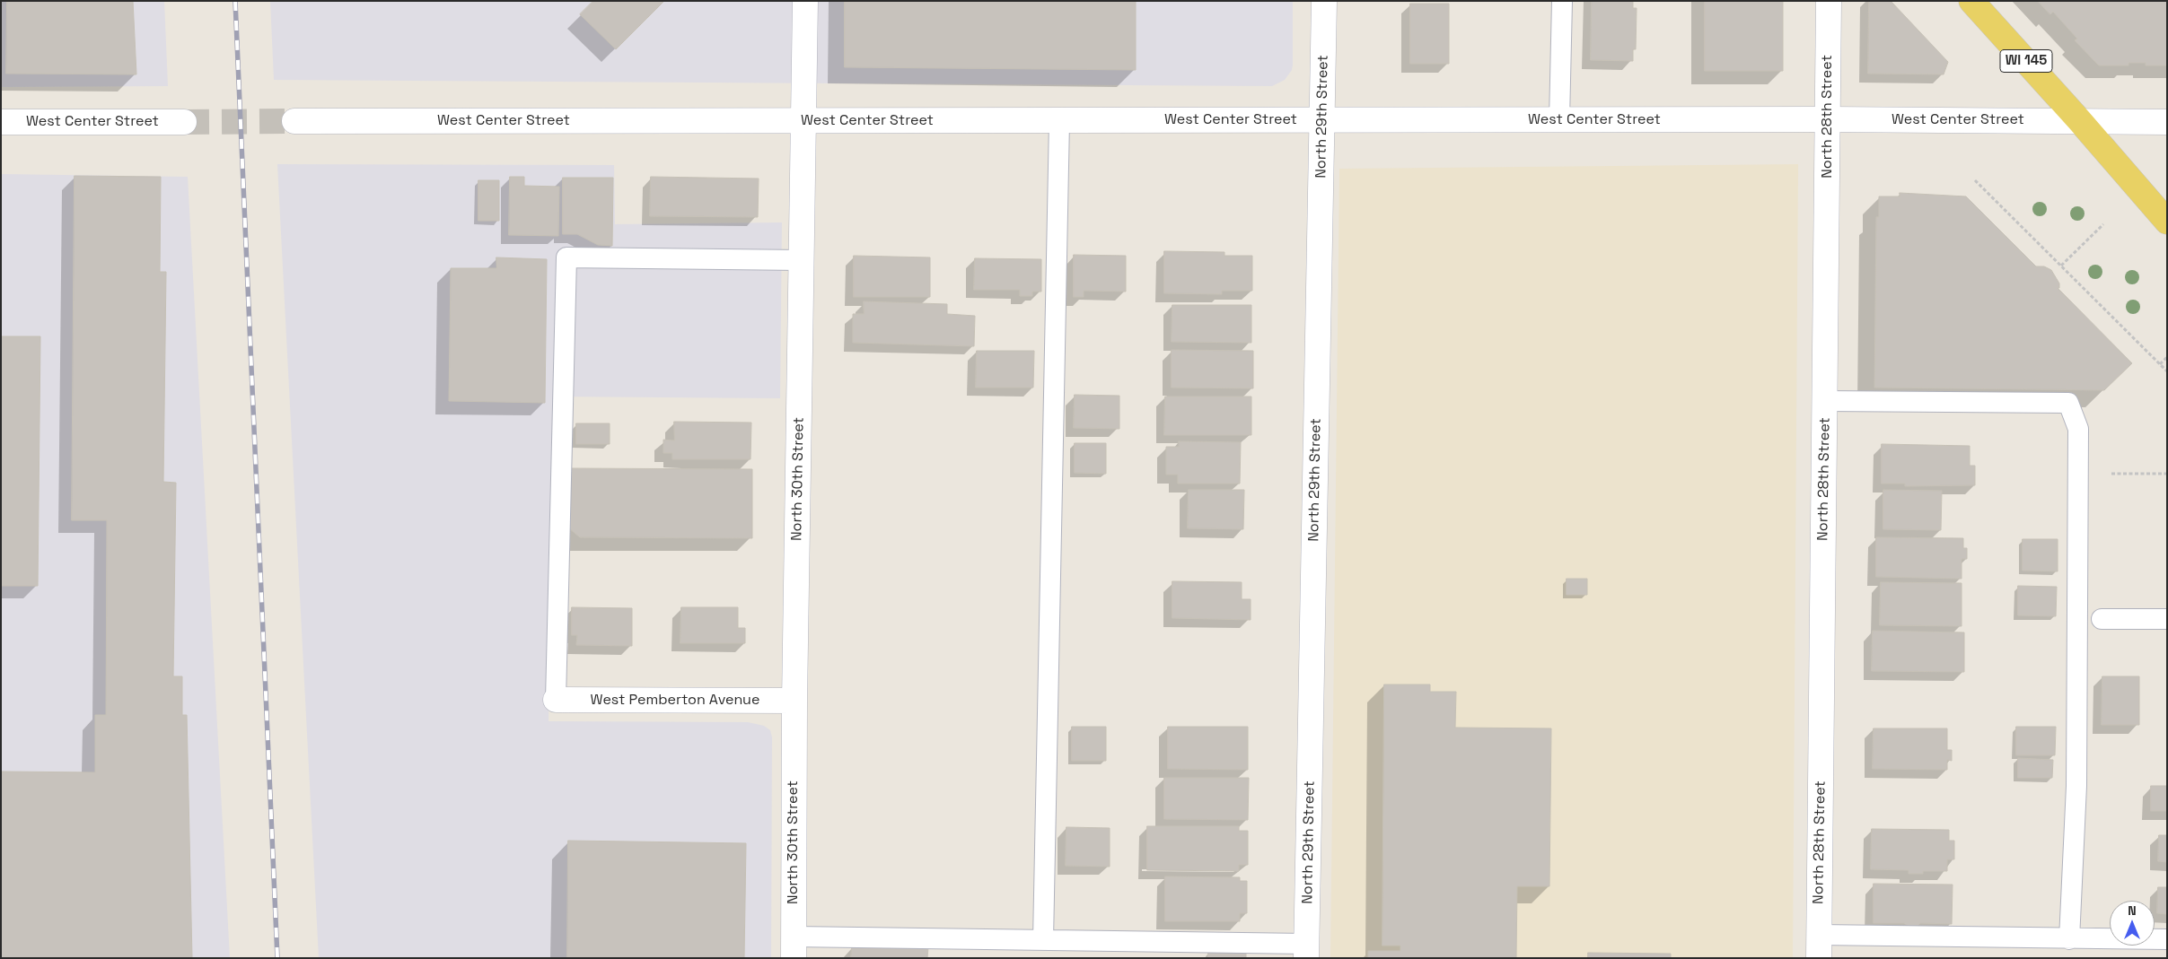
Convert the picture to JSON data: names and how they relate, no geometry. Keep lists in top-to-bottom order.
{
  "streets": {
    "main road": ["WI 145"],
    "street": [
      "North 29th Street",
      "North 28th Street",
      "West Center Street",
      "North 30th Street",
      "West Pemberton Avenue"
    ]
  },
  "crossings": [
    ["WI 145", "West Center Street"],
    ["North 29th Street", "West Center Street"],
    ["North 28th Street", "West Center Street"],
    ["West Center Street", "North 30th Street"],
    ["North 30th Street", "West Pemberton Avenue"]
  ],
  "north": "top"
}
